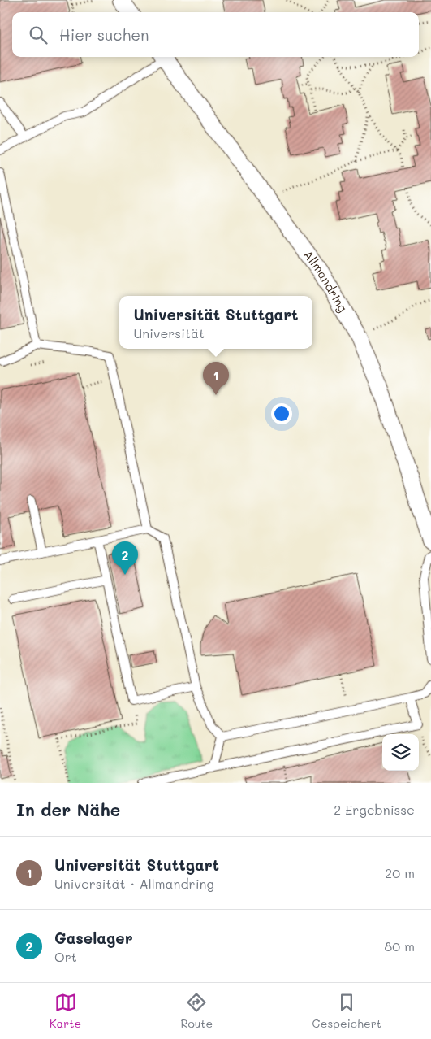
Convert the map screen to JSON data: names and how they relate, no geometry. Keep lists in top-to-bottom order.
{
  "streets": {
    "street": ["Allmandring"]
  },
  "page": {
    "search": "Hier suchen",
    "popup": ["Universität Stuttgart", "Universität"],
    "pins": ["1", "2"],
    "heading": ["In der Nähe", "2 Ergebnisse"],
    "list": [
      {
        "mark": "1",
        "name": "Universität Stuttgart",
        "note": "Universität · Allmandring",
        "value": "20 m"
      },
      {
        "mark": "2",
        "name": "Gaselager",
        "note": "Ort",
        "value": "80 m"
      }
    ],
    "nav": ["Karte", "Route", "Gespeichert"]
  }
}
